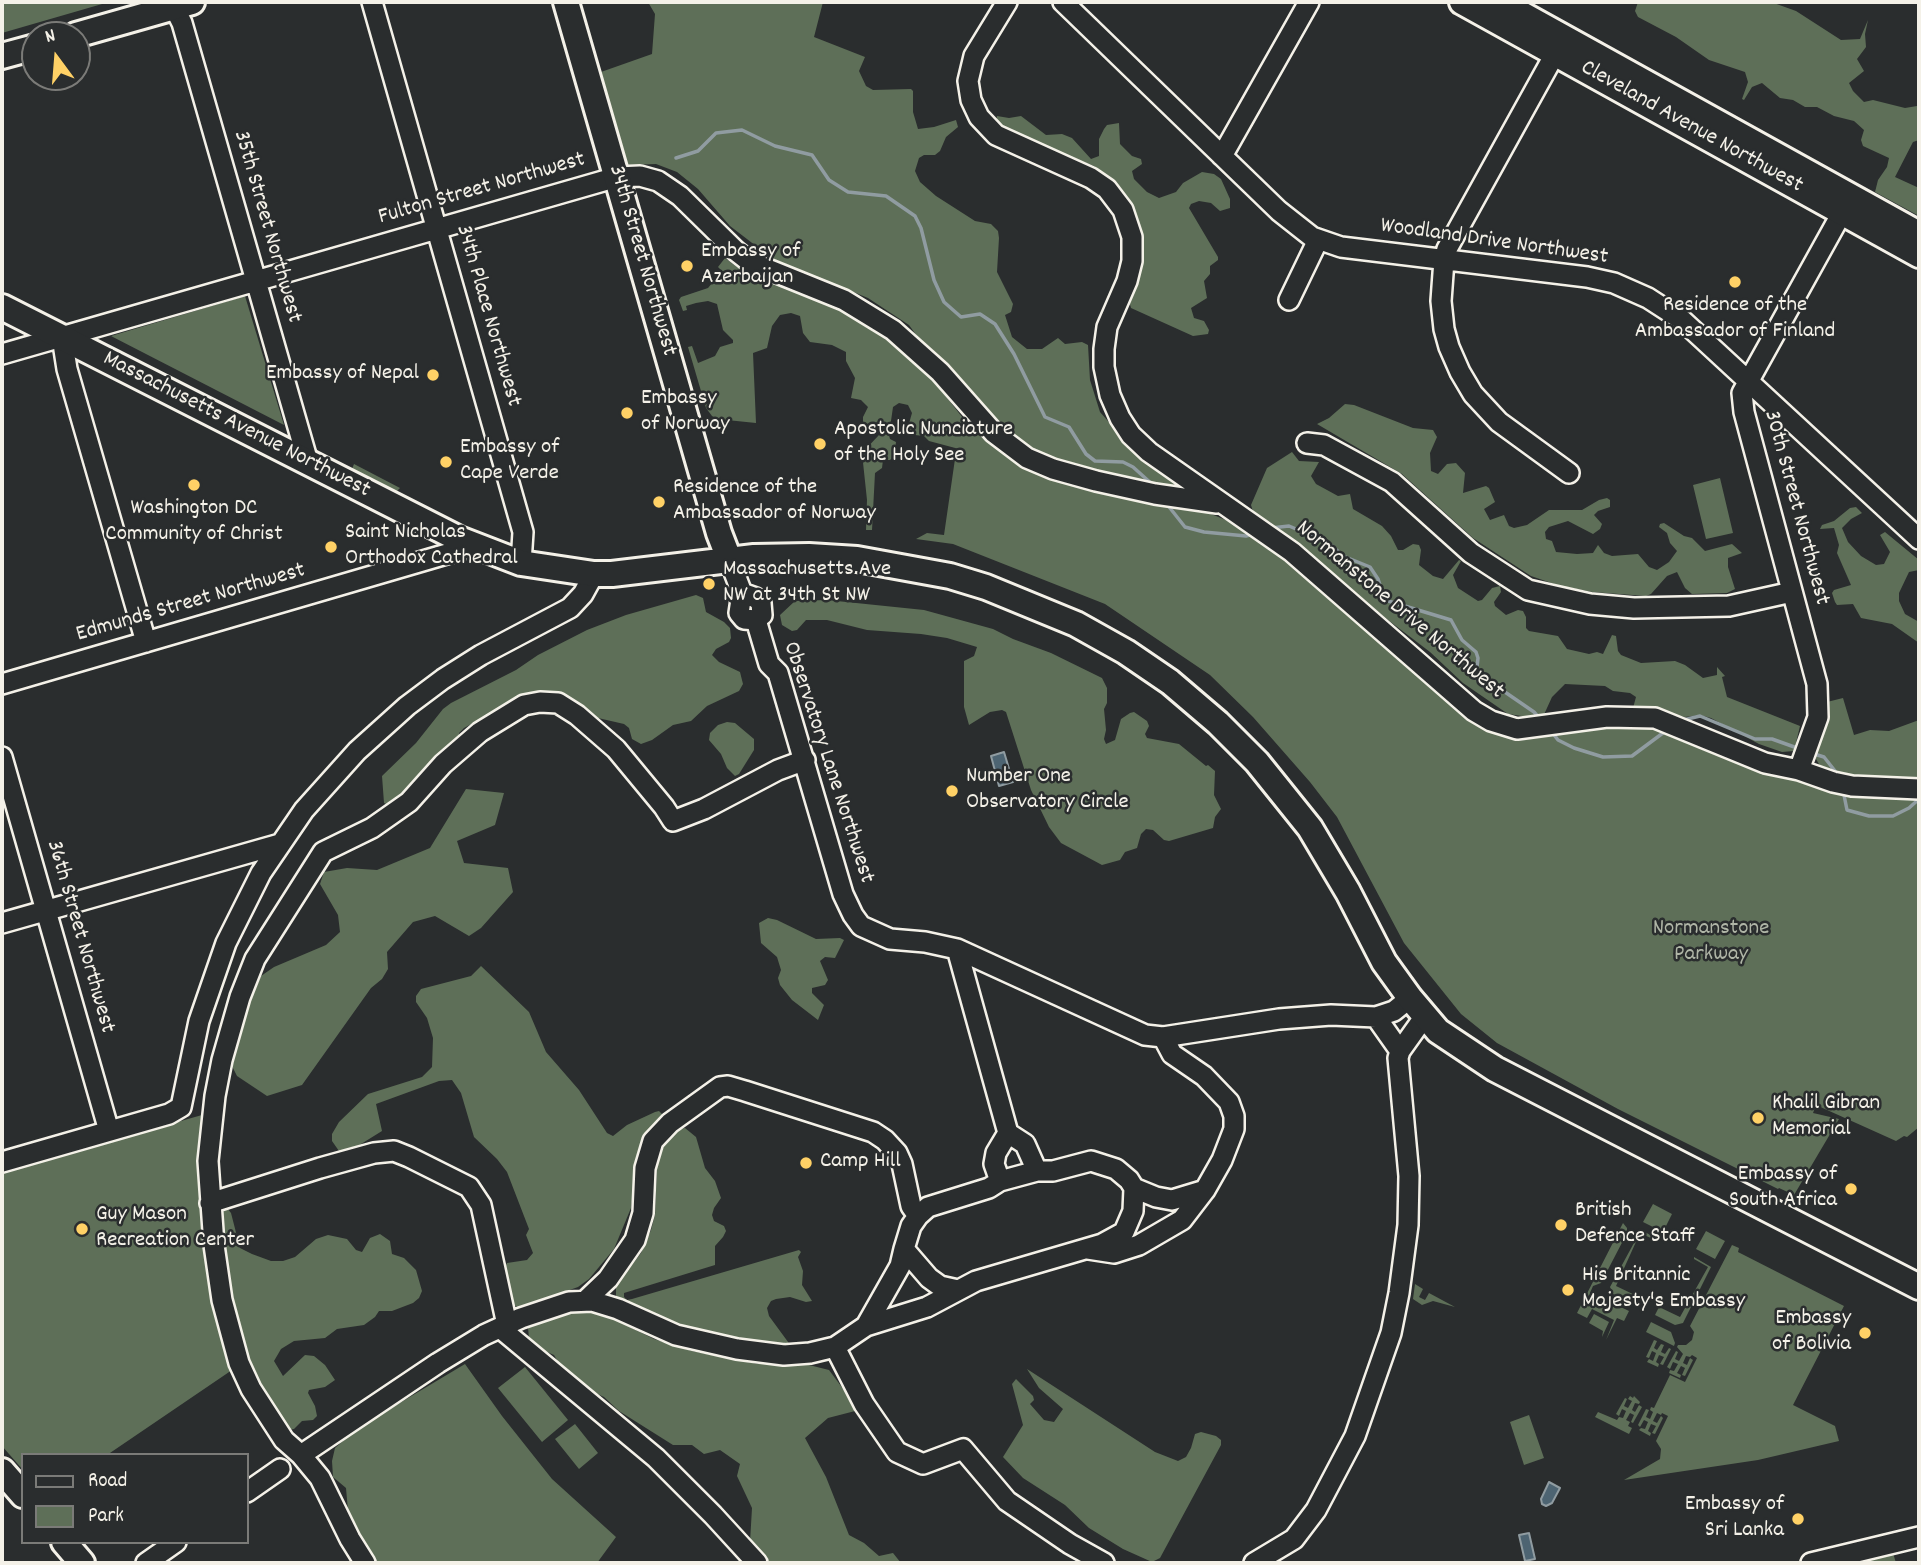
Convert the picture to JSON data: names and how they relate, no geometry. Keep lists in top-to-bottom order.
{
  "streets": {
    "main road": ["Cleveland Avenue Northwest", "34th Street Northwest", "Massachusetts Avenue Northwest"],
    "street": [
      "Fulton Street Northwest",
      "35th Street Northwest",
      "Woodland Drive Northwest",
      "34th Place Northwest",
      "30th Street Northwest",
      "Edmunds Street Northwest",
      "Normanstone Drive Northwest",
      "Observatory Lane Northwest",
      "36th Street Northwest"
    ]
  },
  "crossings": [
    ["Cleveland Avenue Northwest", "30th Street Northwest"],
    ["Fulton Street Northwest", "35th Street Northwest"],
    ["Fulton Street Northwest", "34th Street Northwest"],
    ["Fulton Street Northwest", "34th Place Northwest"],
    ["Fulton Street Northwest", "Massachusetts Avenue Northwest"],
    ["Fulton Street Northwest", "Normanstone Drive Northwest"],
    ["35th Street Northwest", "Massachusetts Avenue Northwest"],
    ["Woodland Drive Northwest", "30th Street Northwest"],
    ["34th Street Northwest", "Massachusetts Avenue Northwest"],
    ["34th Street Northwest", "Observatory Lane Northwest"],
    ["34th Place Northwest", "Massachusetts Avenue Northwest"],
    ["Massachusetts Avenue Northwest", "Edmunds Street Northwest"],
    ["Massachusetts Avenue Northwest", "Observatory Lane Northwest"],
    ["30th Street Northwest", "Normanstone Drive Northwest"]
  ],
  "parks": ["Normanstone Parkway"],
  "places": [
    "Embassy of Azerbaijan",
    "Residence of the Ambassador of Finland",
    "Embassy of Nepal",
    "Embassy of Norway",
    "Apostolic Nunciature of the Holy See",
    "Embassy of Cape Verde",
    "Washington DC Community of Christ",
    "Residence of the Ambassador of Norway",
    "Saint Nicholas Orthodox Cathedral",
    "Massachusetts Ave NW at 34th St NW",
    "Number One Observatory Circle",
    "Khalil Gibran Memorial",
    "Camp Hill",
    "Embassy of South Africa",
    "British Defence Staff",
    "Guy Mason Recreation Center",
    "His Britannic Majesty's Embassy",
    "Embassy of Bolivia",
    "Embassy of Sri Lanka"
  ],
  "legend": ["Road", "Park"],
  "north": "top"
}
